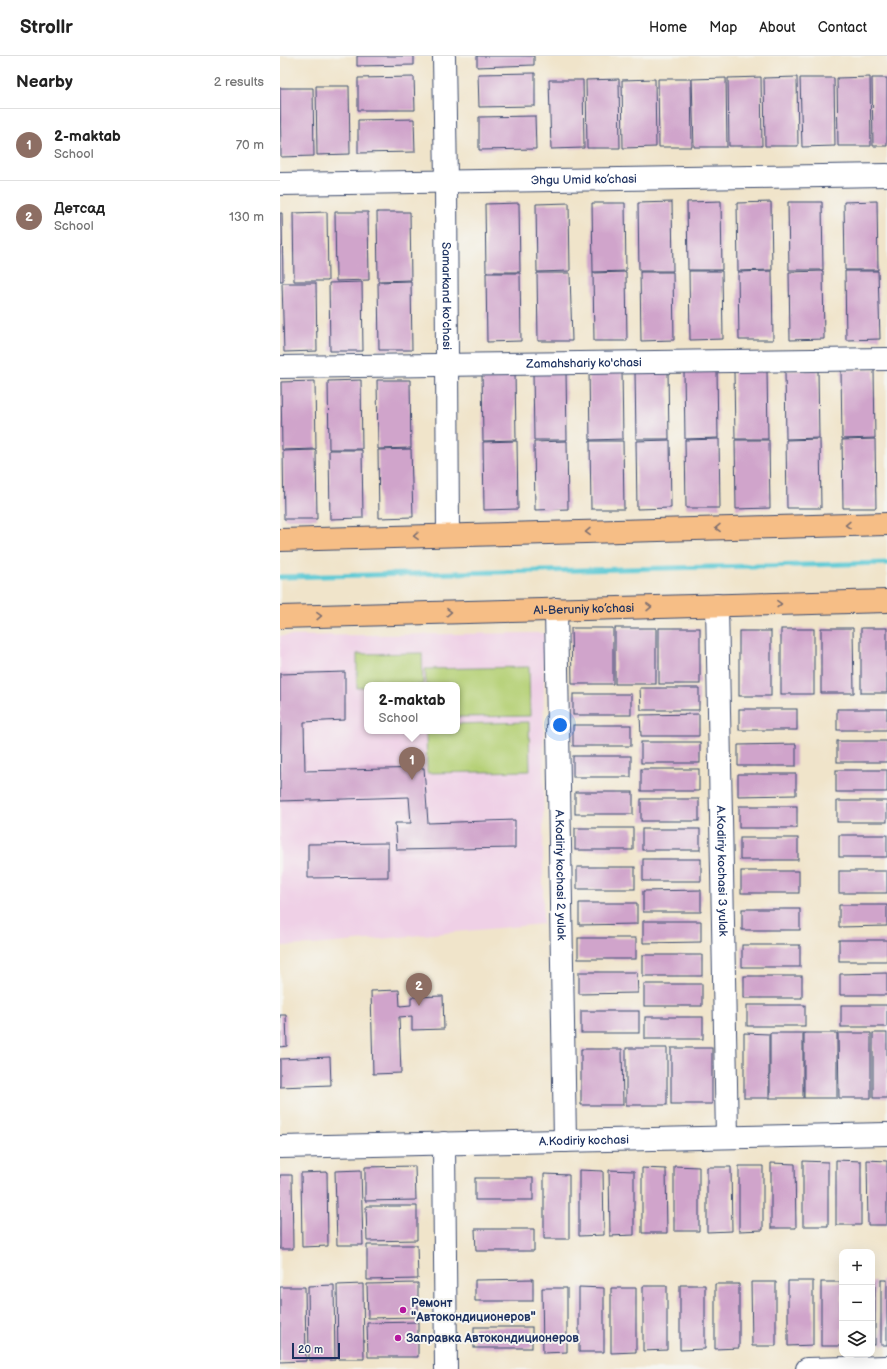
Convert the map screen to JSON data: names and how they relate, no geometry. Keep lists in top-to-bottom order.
{
  "streets": {
    "main road": ["Al-Beruniy ko’chasi"],
    "street": [
      "Эhgu Umid ko’chasi",
      "Samarkand ko'chasi",
      "Zamahshariy ko'chasi",
      "A.Kodiriy kochasi 3 yulak",
      "A.Kodiriy kochasi 2 yulak",
      "A.Kodiriy kochasi"
    ]
  },
  "crossings": [
    ["Эhgu Umid ko’chasi", "Samarkand ko'chasi"],
    ["Samarkand ko'chasi", "Zamahshariy ko'chasi"],
    ["Al-Beruniy ko’chasi", "A.Kodiriy kochasi 3 yulak"],
    ["Al-Beruniy ko’chasi", "A.Kodiriy kochasi 2 yulak"],
    ["A.Kodiriy kochasi 3 yulak", "A.Kodiriy kochasi"],
    ["A.Kodiriy kochasi 2 yulak", "A.Kodiriy kochasi"]
  ],
  "places": ["Ремонт \"Автокондиционеров\"", "Заправка Автокондиционеров"],
  "scale_bar": "20 m",
  "page": {
    "header": "Strollr",
    "nav": [
      "Home",
      "Map",
      "About",
      "Contact"
    ],
    "heading": ["Nearby", "2 results"],
    "list": [
      {
        "mark": "1",
        "name": "2-maktab",
        "note": "School",
        "value": "70 m"
      },
      {
        "mark": "2",
        "name": "Детсад",
        "note": "School",
        "value": "130 m"
      }
    ],
    "popup": ["2-maktab", "School"],
    "pins": ["1", "2"],
    "map_buttons": ["+", "−"],
    "scale": "20 m"
  }
}
